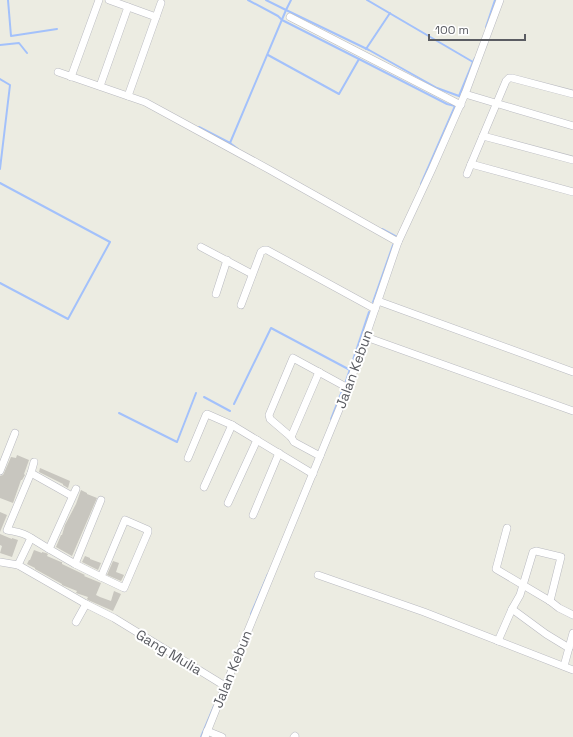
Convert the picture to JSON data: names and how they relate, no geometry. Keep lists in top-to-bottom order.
{
  "streets": {
    "street": ["Jalan Kebun", "Gang Mulia"]
  },
  "crossings": [
    ["Jalan Kebun", "Gang Mulia"]
  ],
  "scale_bar": "100 m"
}
